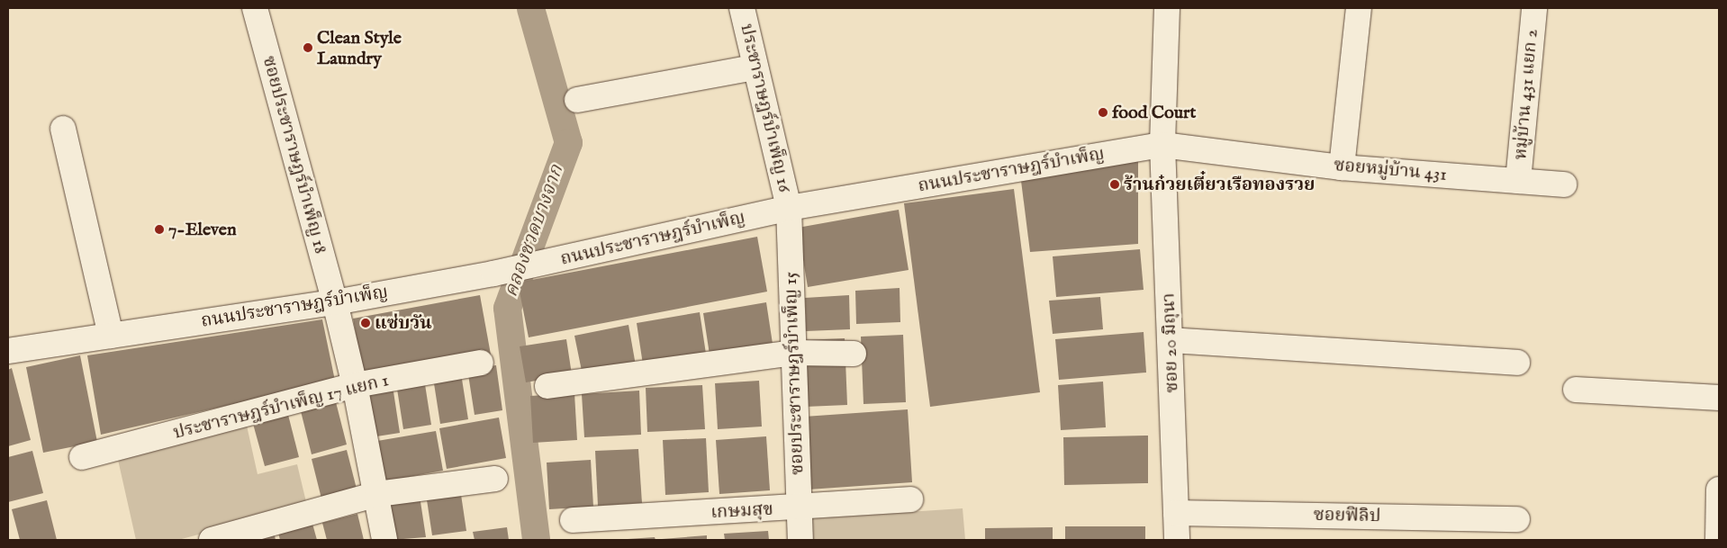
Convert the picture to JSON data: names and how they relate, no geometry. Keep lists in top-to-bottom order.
{
  "streets": {
    "street": [
      "หมู่บ้าน 431 แยก 2",
      "ประชาราษฎร์บำเพ็ญ 16",
      "ซอยประชาราษฎร์บำเพ็ญ 18",
      "ถนนประชาราษฎร์บำเพ็ญ",
      "ซอยหมู่บ้าน 431",
      "ซอย 20 มิถุนา",
      "ซอยประชาราษฎร์บำเพ็ญ 15",
      "ประชาราษฎร์บำเพ็ญ 17 แยก 1",
      "เกษมสุข",
      "ซอยฟิลิป"
    ]
  },
  "crossings": [
    ["หมู่บ้าน 431 แยก 2", "ซอยหมู่บ้าน 431"],
    ["ประชาราษฎร์บำเพ็ญ 16", "ถนนประชาราษฎร์บำเพ็ญ"],
    ["ประชาราษฎร์บำเพ็ญ 16", "ซอยประชาราษฎร์บำเพ็ญ 15"],
    ["ซอยประชาราษฎร์บำเพ็ญ 18", "ถนนประชาราษฎร์บำเพ็ญ"],
    ["ซอยประชาราษฎร์บำเพ็ญ 18", "ประชาราษฎร์บำเพ็ญ 17 แยก 1"],
    ["ถนนประชาราษฎร์บำเพ็ญ", "ซอยหมู่บ้าน 431"],
    ["ถนนประชาราษฎร์บำเพ็ญ", "ซอย 20 มิถุนา"],
    ["ถนนประชาราษฎร์บำเพ็ญ", "ซอยประชาราษฎร์บำเพ็ญ 15"],
    ["ซอยหมู่บ้าน 431", "ซอย 20 มิถุนา"],
    ["ซอย 20 มิถุนา", "ซอยฟิลิป"],
    ["ซอยประชาราษฎร์บำเพ็ญ 15", "เกษมสุข"]
  ],
  "water": ["คลองชวดบางจาก"],
  "places": [
    "Clean Style Laundry",
    "food Court",
    "ร้านก๋วยเตี๋ยวเรือทองรวย",
    "7-Eleven",
    "แซ่บวัน"
  ]
}
